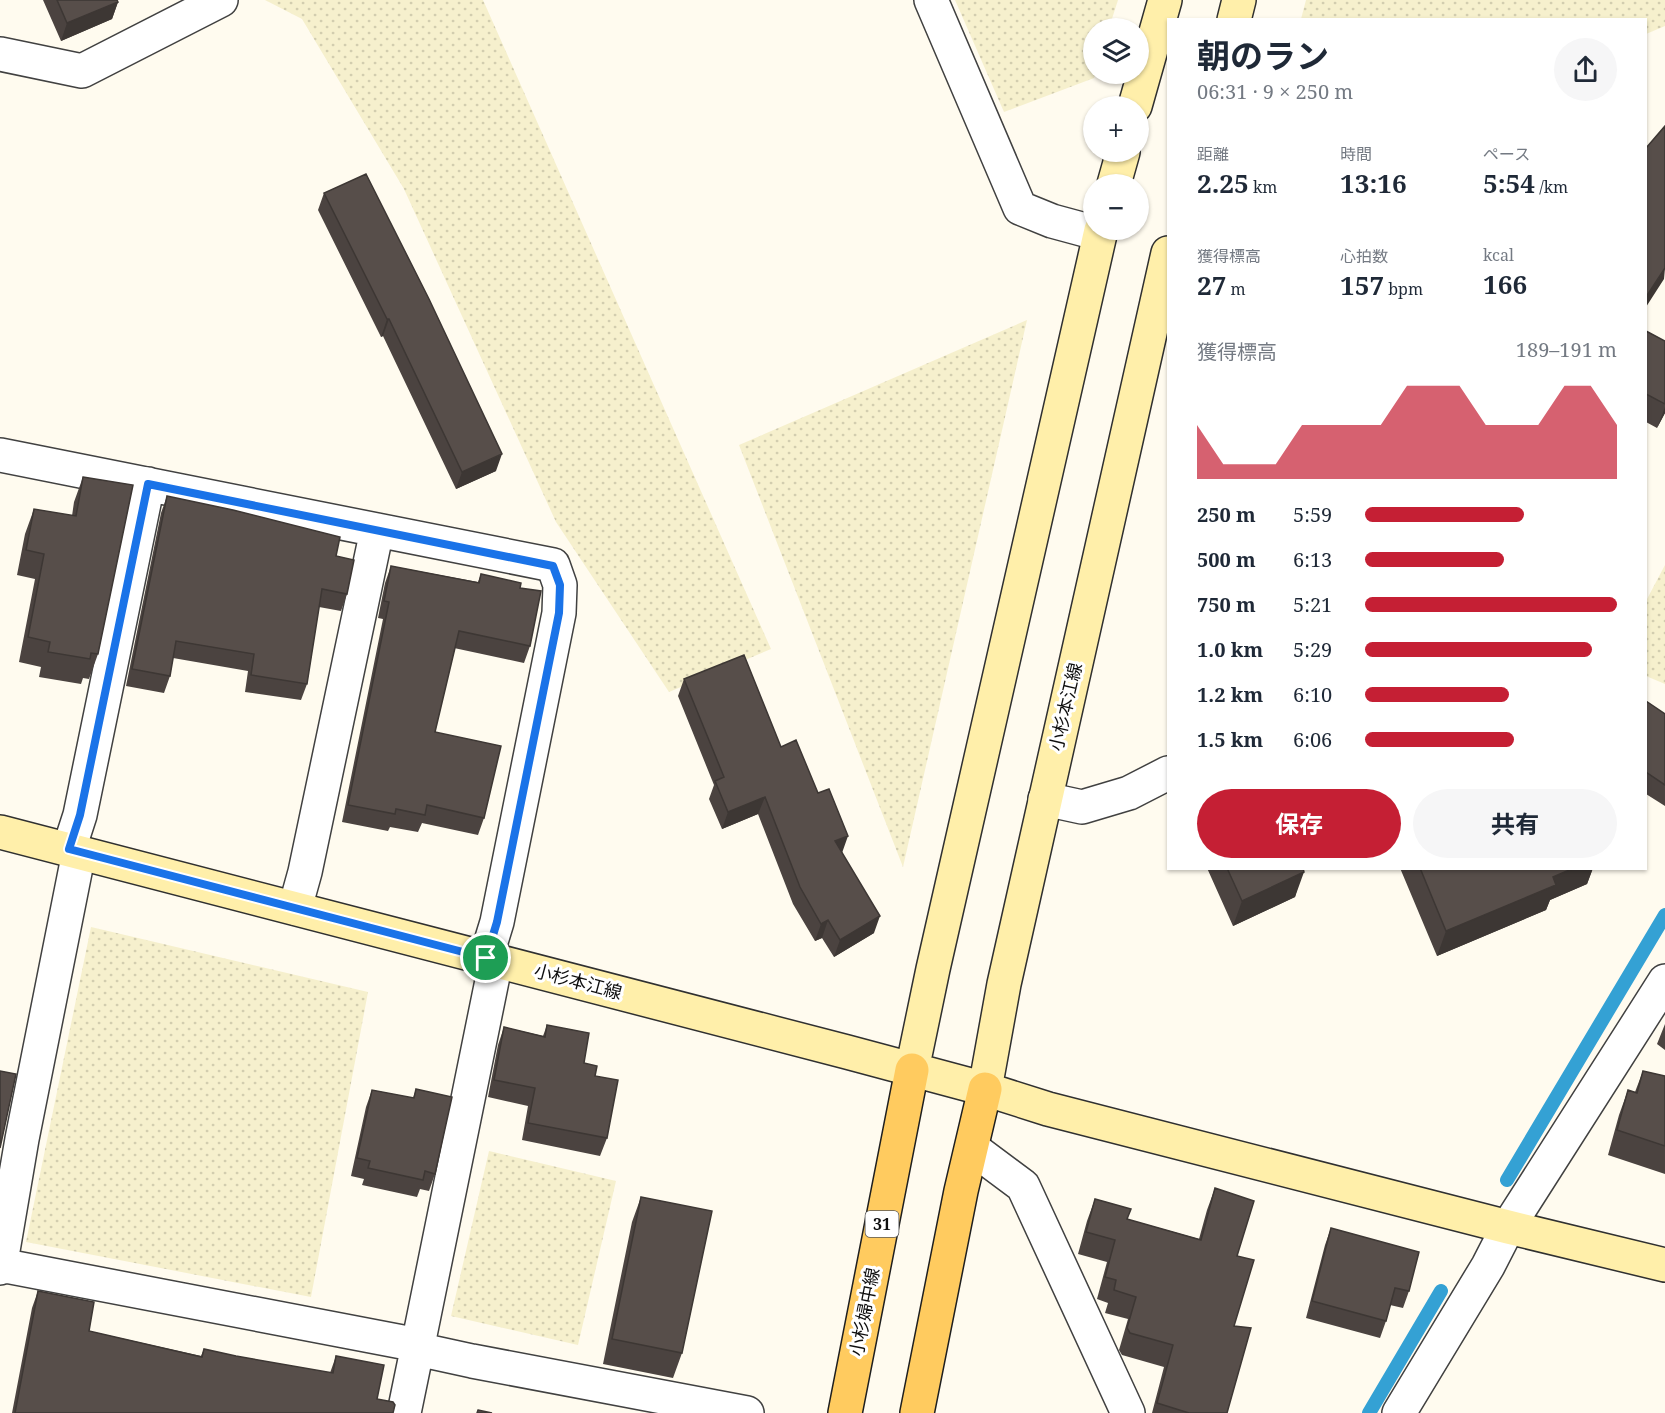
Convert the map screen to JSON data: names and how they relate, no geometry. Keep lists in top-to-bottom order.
{
  "streets": {
    "main road": ["小杉本江線", "31", "小杉婦中線"]
  },
  "crossings": [
    ["小杉本江線", "小杉婦中線"],
    ["31", "小杉婦中線"]
  ],
  "page": {
    "map_buttons": ["+", "−"],
    "heading": ["朝のラン", "06:31 · 9 × 250 m"],
    "stats": [
      ["距離", "2.25 km"],
      ["時間", "13:16"],
      ["ペース", "5:54 /km"],
      ["獲得標高", "27 m"],
      ["心拍数", "157 bpm"],
      ["kcal", "166"]
    ],
    "chart": ["獲得標高", "189–191 m"],
    "list": [
      {
        "name": "250 m",
        "note": "5:59"
      },
      {
        "name": "500 m",
        "note": "6:13"
      },
      {
        "name": "750 m",
        "note": "5:21"
      },
      {
        "name": "1.0 km",
        "note": "5:29"
      },
      {
        "name": "1.2 km",
        "note": "6:10"
      },
      {
        "name": "1.5 km",
        "note": "6:06"
      }
    ],
    "buttons": ["保存", "共有"]
  }
}
